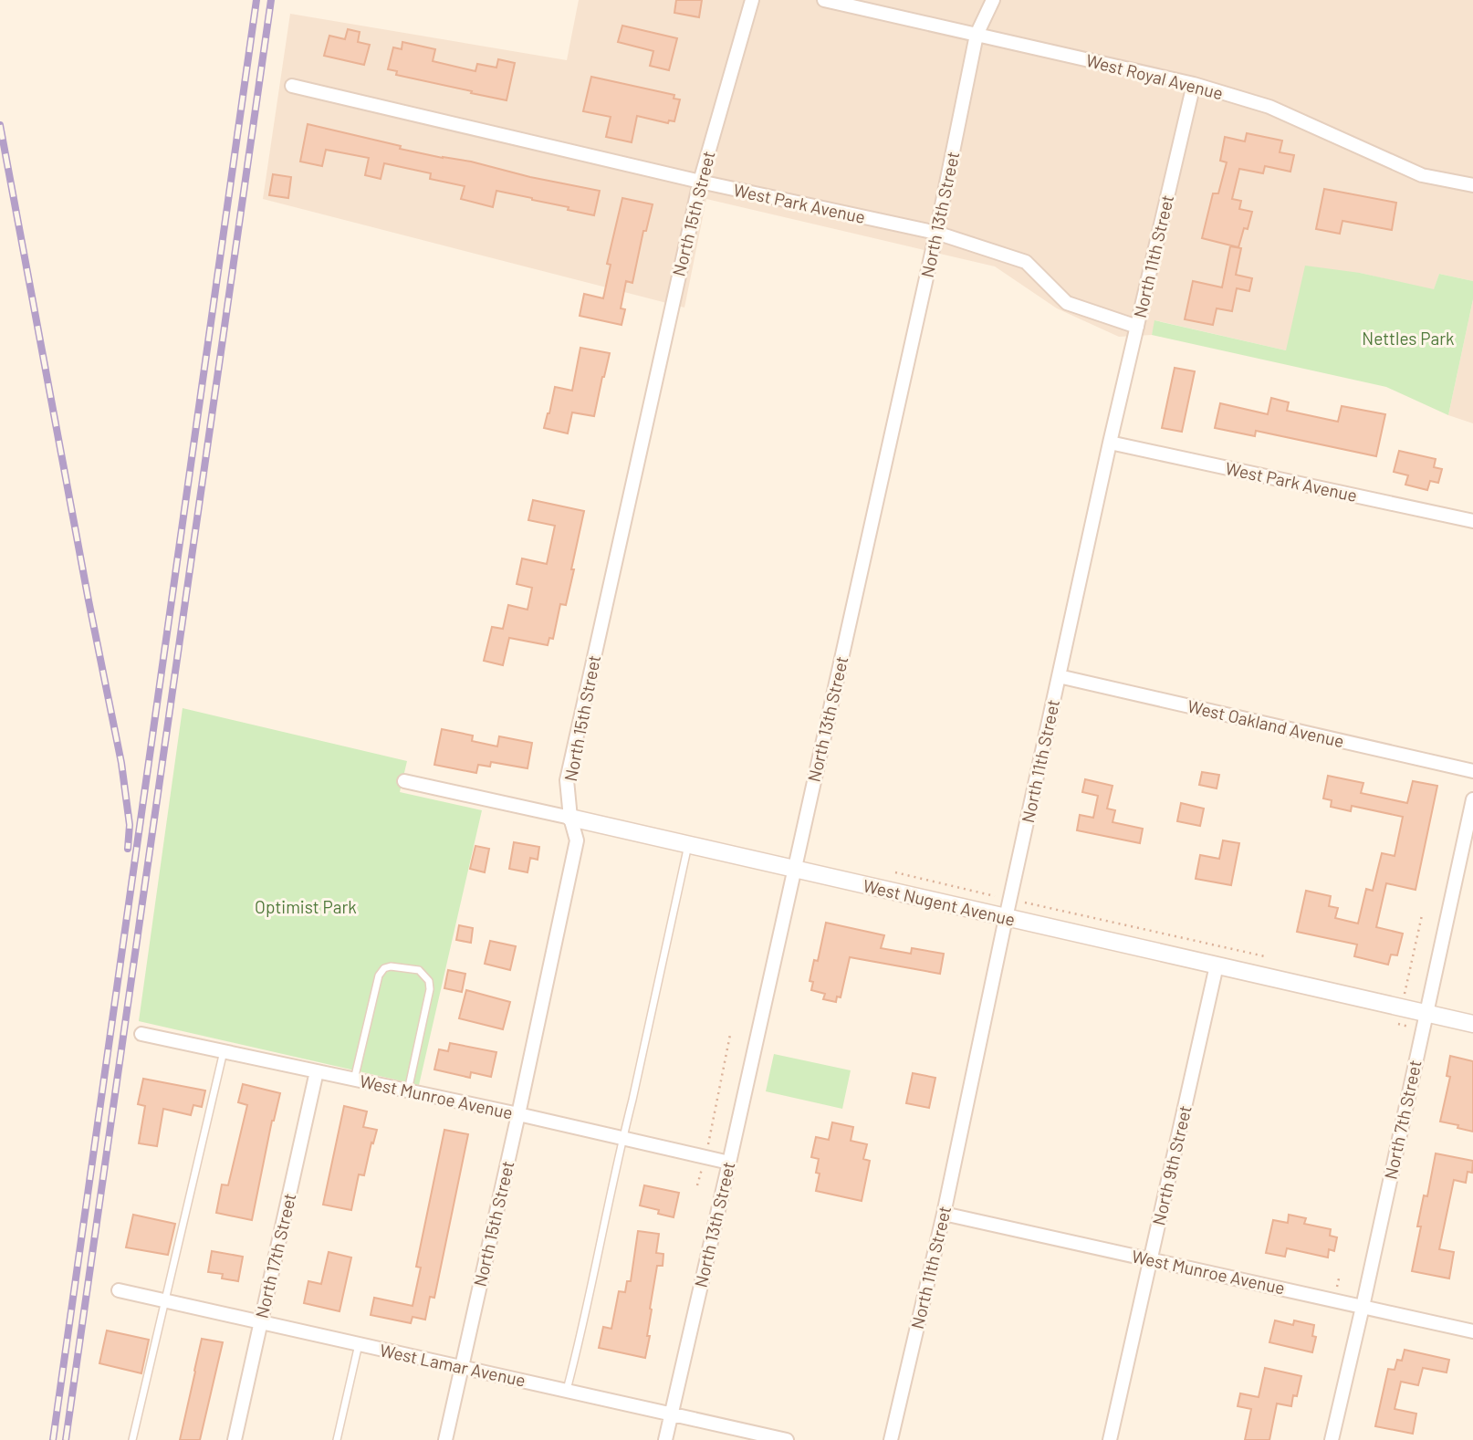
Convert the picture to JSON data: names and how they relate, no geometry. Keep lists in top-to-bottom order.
{
  "streets": {
    "street": [
      "West Royal Avenue",
      "West Park Avenue",
      "North 15th Street",
      "North 13th Street",
      "North 11th Street",
      "West Oakland Avenue",
      "West Nugent Avenue",
      "West Munroe Avenue",
      "North 7th Street",
      "North 9th Street",
      "North 17th Street",
      "West Lamar Avenue"
    ]
  },
  "crossings": [
    ["West Royal Avenue", "North 13th Street"],
    ["West Royal Avenue", "North 11th Street"],
    ["West Park Avenue", "North 15th Street"],
    ["West Park Avenue", "North 13th Street"],
    ["West Park Avenue", "North 11th Street"],
    ["North 15th Street", "West Nugent Avenue"],
    ["North 15th Street", "West Munroe Avenue"],
    ["North 15th Street", "West Lamar Avenue"],
    ["North 13th Street", "West Nugent Avenue"],
    ["North 13th Street", "West Munroe Avenue"],
    ["North 13th Street", "West Lamar Avenue"],
    ["North 11th Street", "West Oakland Avenue"],
    ["North 11th Street", "West Nugent Avenue"],
    ["North 11th Street", "West Munroe Avenue"],
    ["West Nugent Avenue", "North 7th Street"],
    ["West Nugent Avenue", "North 9th Street"],
    ["West Munroe Avenue", "North 7th Street"],
    ["West Munroe Avenue", "North 9th Street"],
    ["West Munroe Avenue", "North 17th Street"],
    ["North 17th Street", "West Lamar Avenue"]
  ],
  "parks": ["Nettles Park", "Optimist Park"]
}
